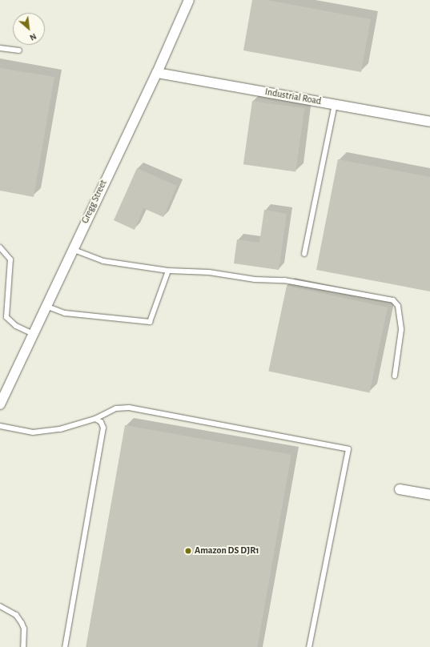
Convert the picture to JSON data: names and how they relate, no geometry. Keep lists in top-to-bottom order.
{
  "streets": {
    "street": ["Industrial Road", "Gregg Street"]
  },
  "crossings": [
    ["Industrial Road", "Gregg Street"]
  ],
  "places": ["Amazon DS DJR1"],
  "north": "bottom right"
}
